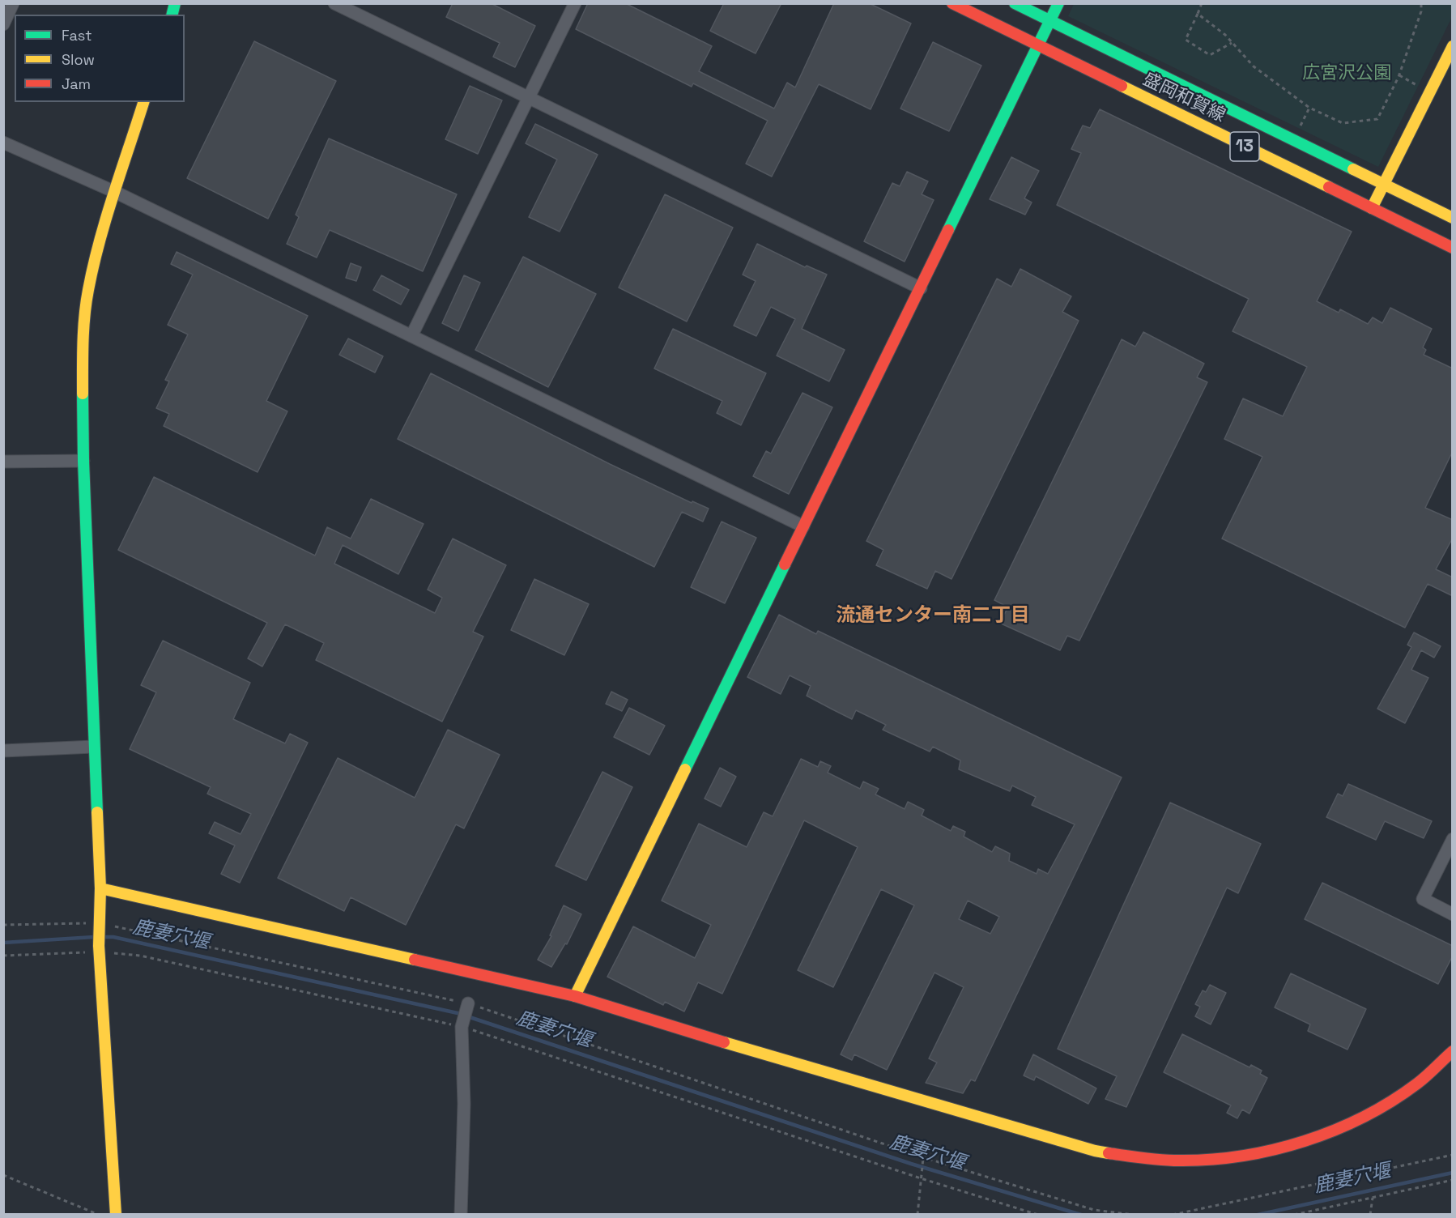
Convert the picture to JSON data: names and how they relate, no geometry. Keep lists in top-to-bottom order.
{
  "streets": {
    "street": ["盛岡和賀線", "13"]
  },
  "districts": ["流通センター南二丁目"],
  "water": ["鹿妻穴堰"],
  "parks": ["広宮沢公園"],
  "legend": ["Fast", "Slow", "Jam"]
}
